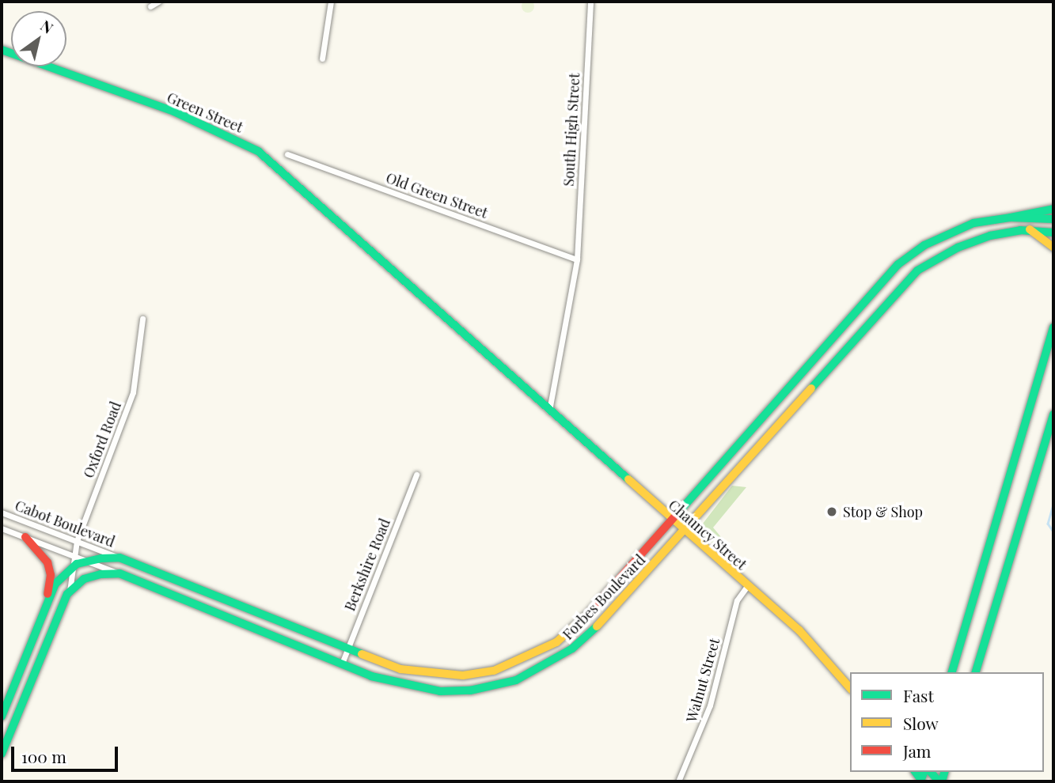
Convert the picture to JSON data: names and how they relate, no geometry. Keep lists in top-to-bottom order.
{
  "streets": {
    "main road": ["Green Street", "Chauncy Street", "Forbes Boulevard"],
    "street": [
      "South High Street",
      "Old Green Street",
      "Oxford Road",
      "Cabot Boulevard",
      "Berkshire Road",
      "Walnut Street"
    ]
  },
  "crossings": [
    ["Green Street", "Chauncy Street"],
    ["South High Street", "Old Green Street"],
    ["Oxford Road", "Cabot Boulevard"],
    ["Oxford Road", "Forbes Boulevard"],
    ["Cabot Boulevard", "Forbes Boulevard"],
    ["Chauncy Street", "Forbes Boulevard"],
    ["Chauncy Street", "Walnut Street"],
    ["Berkshire Road", "Forbes Boulevard"]
  ],
  "places": ["Stop & Shop"],
  "legend": ["Fast", "Slow", "Jam"],
  "scale_bar": "100 m",
  "north": "top right"
}
